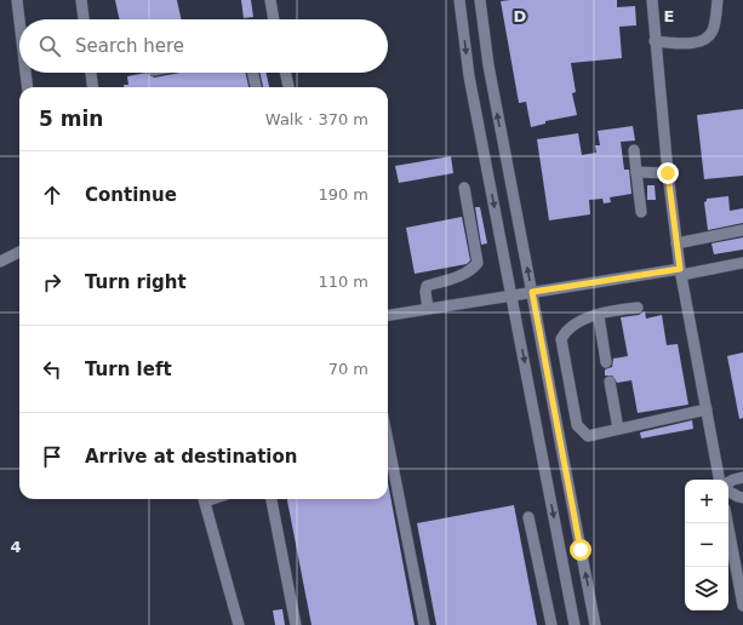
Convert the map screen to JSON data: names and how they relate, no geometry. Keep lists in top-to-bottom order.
{
  "page": {
    "search": "Search here",
    "heading": ["5 min", "Walk · 370 m"],
    "list": [
      ["Continue", "190 m"],
      ["Turn right", "110 m"],
      ["Turn left", "70 m"],
      "Arrive at destination"
    ],
    "map_buttons": ["+", "−"]
  },
  "grid": {
    "columns": ["D", "E"],
    "rows": ["4"]
  }
}
